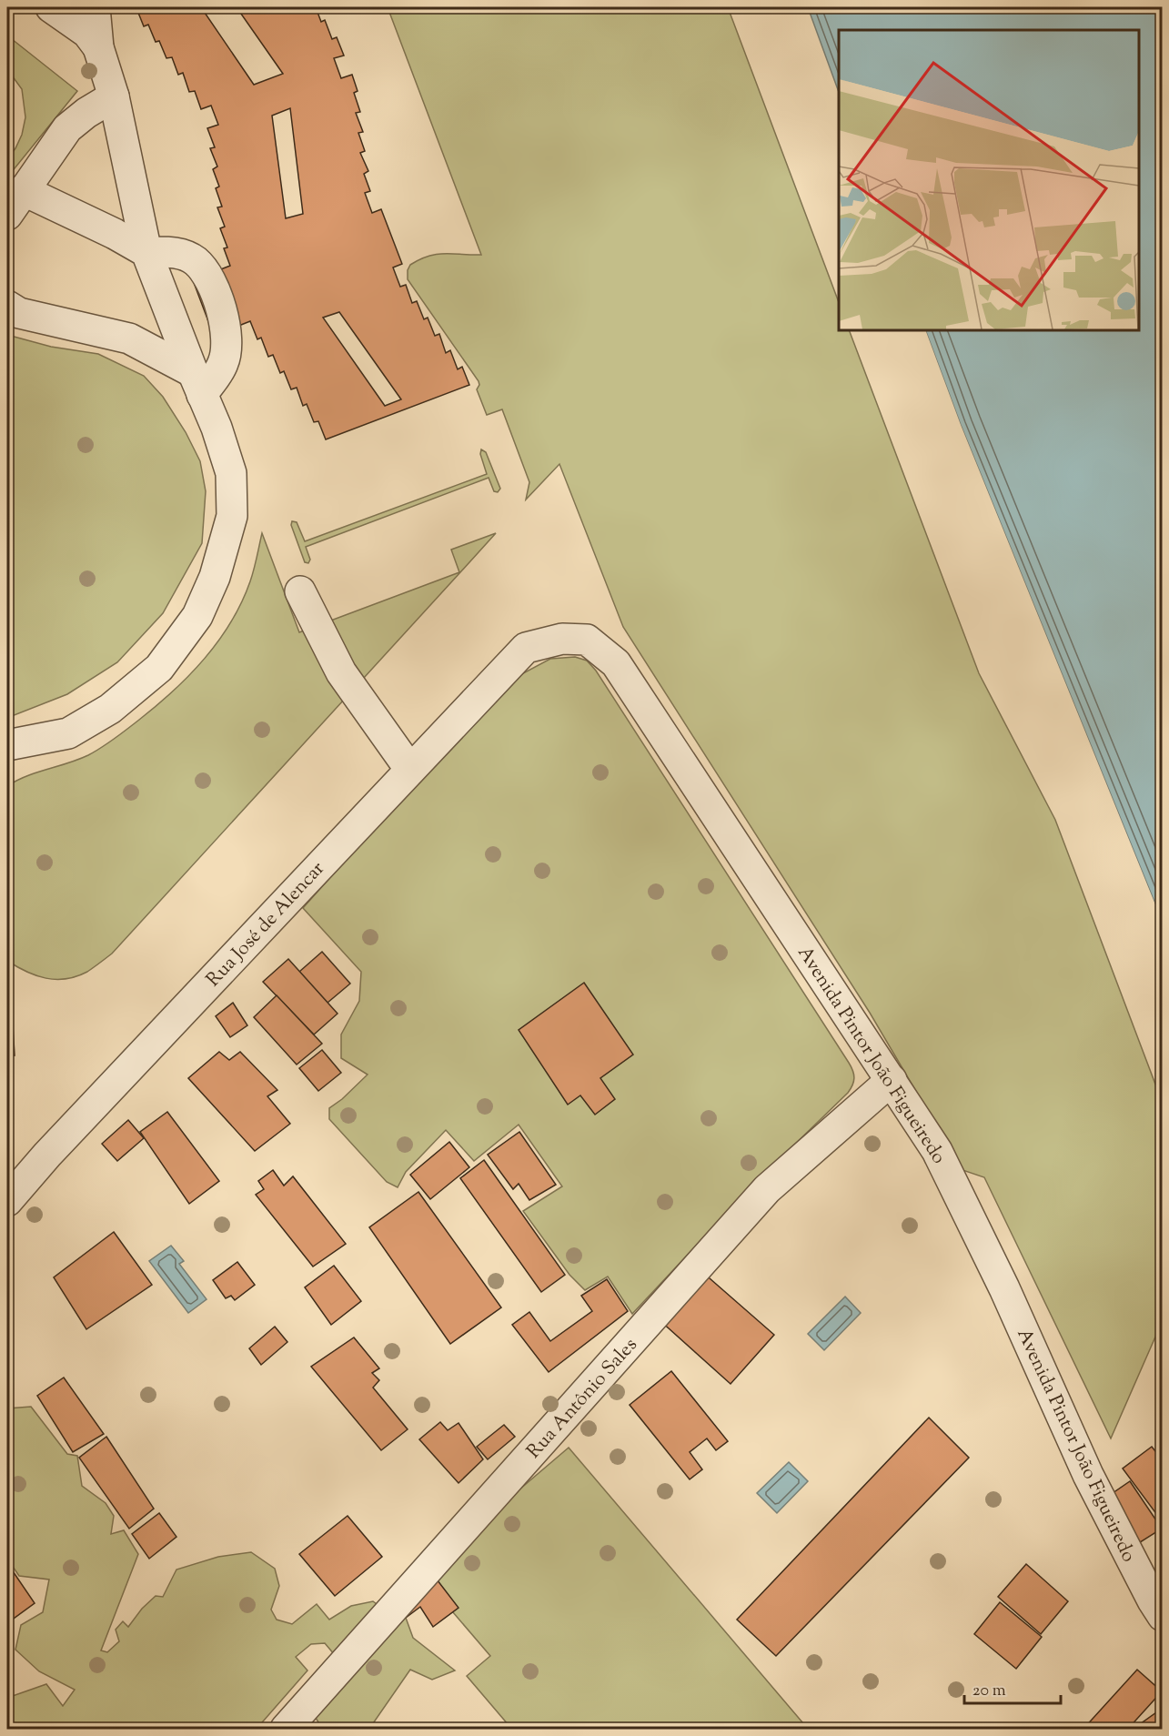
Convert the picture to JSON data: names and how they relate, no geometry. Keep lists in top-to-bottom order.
{
  "streets": {
    "street": ["Rua José de Alencar", "Avenida Pintor João Figueiredo", "Rua Antônio Sales"]
  },
  "crossings": [
    ["Rua José de Alencar", "Avenida Pintor João Figueiredo"],
    ["Avenida Pintor João Figueiredo", "Rua Antônio Sales"]
  ],
  "scale_bar": "20 m"
}
